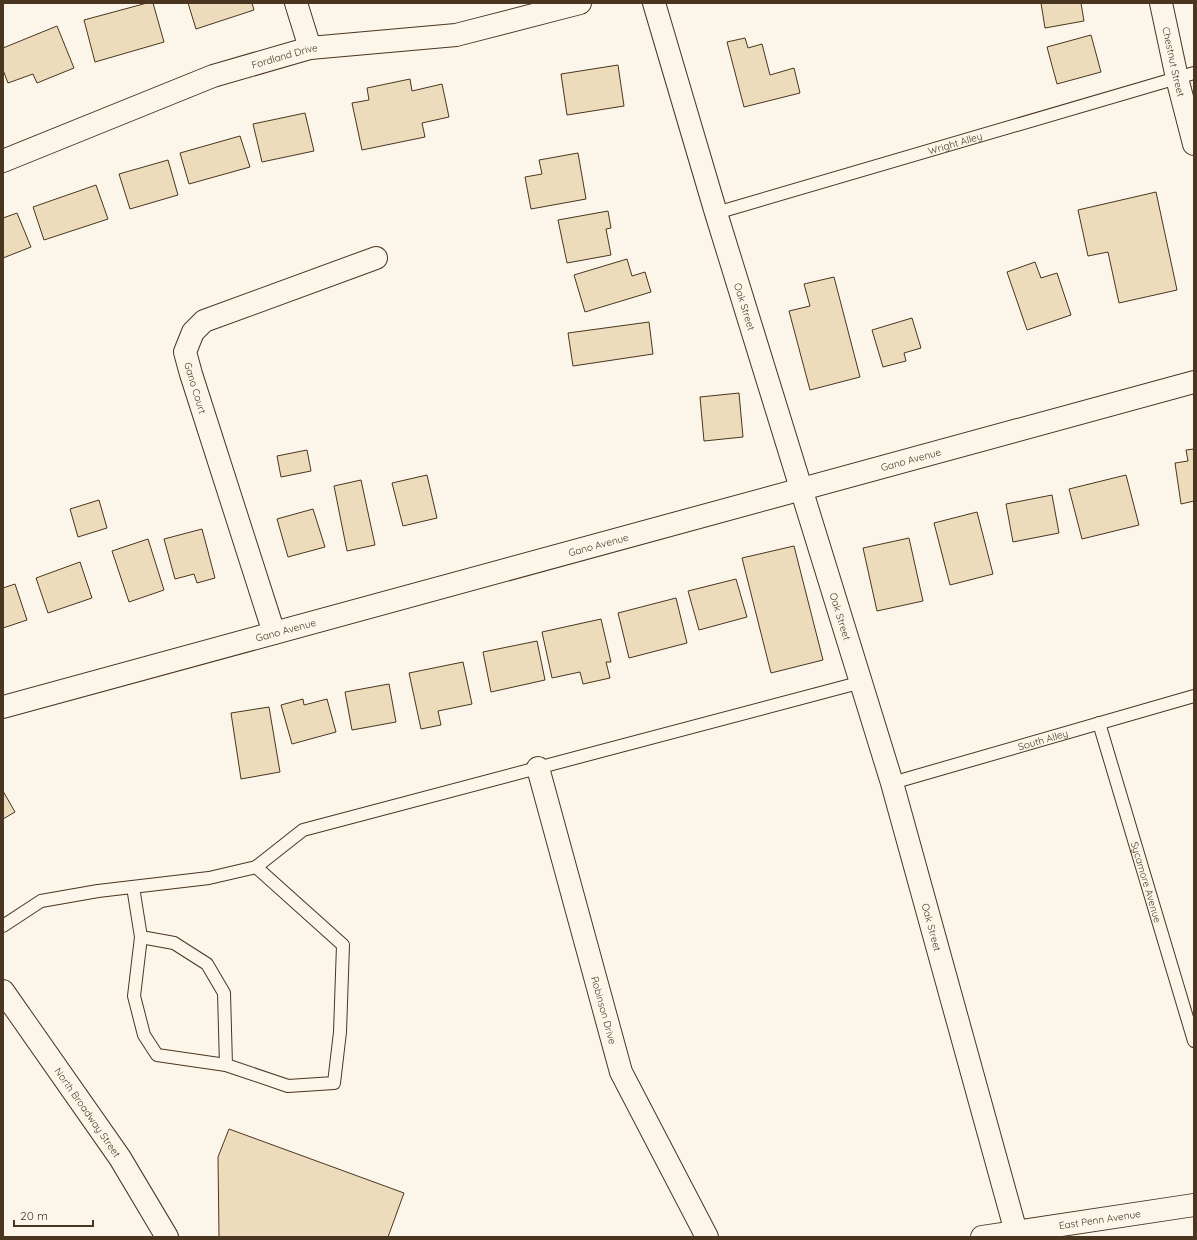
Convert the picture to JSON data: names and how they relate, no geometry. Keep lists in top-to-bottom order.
{
  "streets": {
    "street": [
      "Fordland Drive",
      "Chestnut Street",
      "Oak Street",
      "Gano Court",
      "Gano Avenue",
      "Robinson Drive",
      "North Broadway Street",
      "East Penn Avenue"
    ],
    "lane": ["Wright Alley", "South Alley", "Sycamore Avenue"]
  },
  "crossings": [
    ["Chestnut Street", "Wright Alley"],
    ["Wright Alley", "Oak Street"],
    ["Oak Street", "Gano Avenue"],
    ["Oak Street", "South Alley"],
    ["Oak Street", "East Penn Avenue"],
    ["Gano Court", "Gano Avenue"],
    ["South Alley", "Sycamore Avenue"]
  ],
  "scale_bar": "20 m"
}
